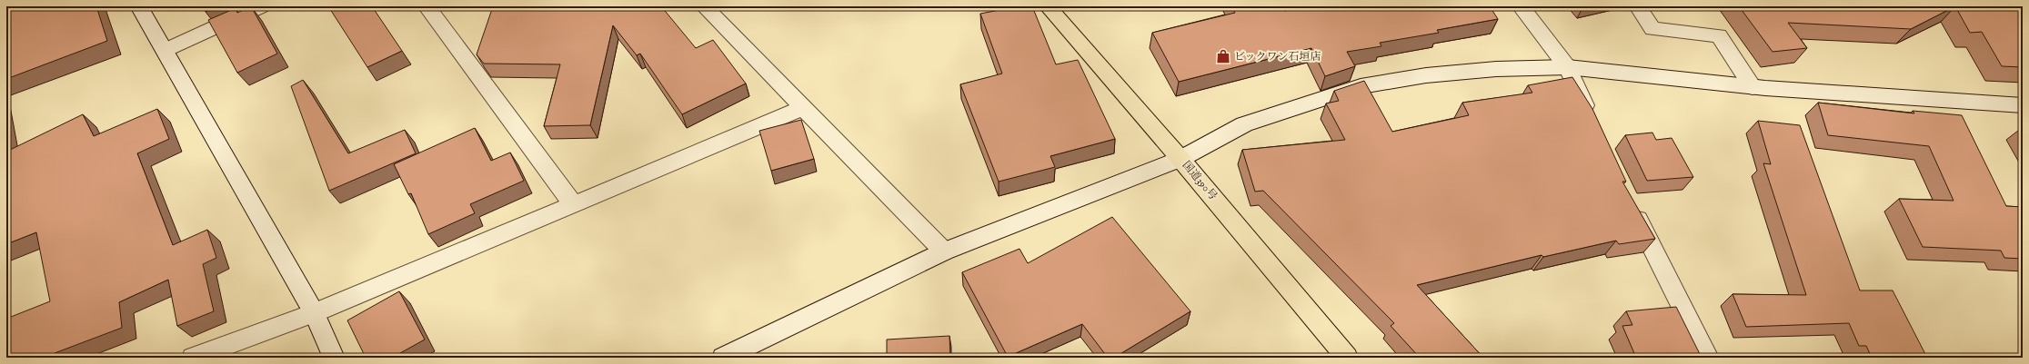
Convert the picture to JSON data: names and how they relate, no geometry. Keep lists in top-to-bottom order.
{
  "streets": {
    "highway": ["国道390号"]
  },
  "places": {
    "shop": ["ビックワン石垣店"]
  }
}
